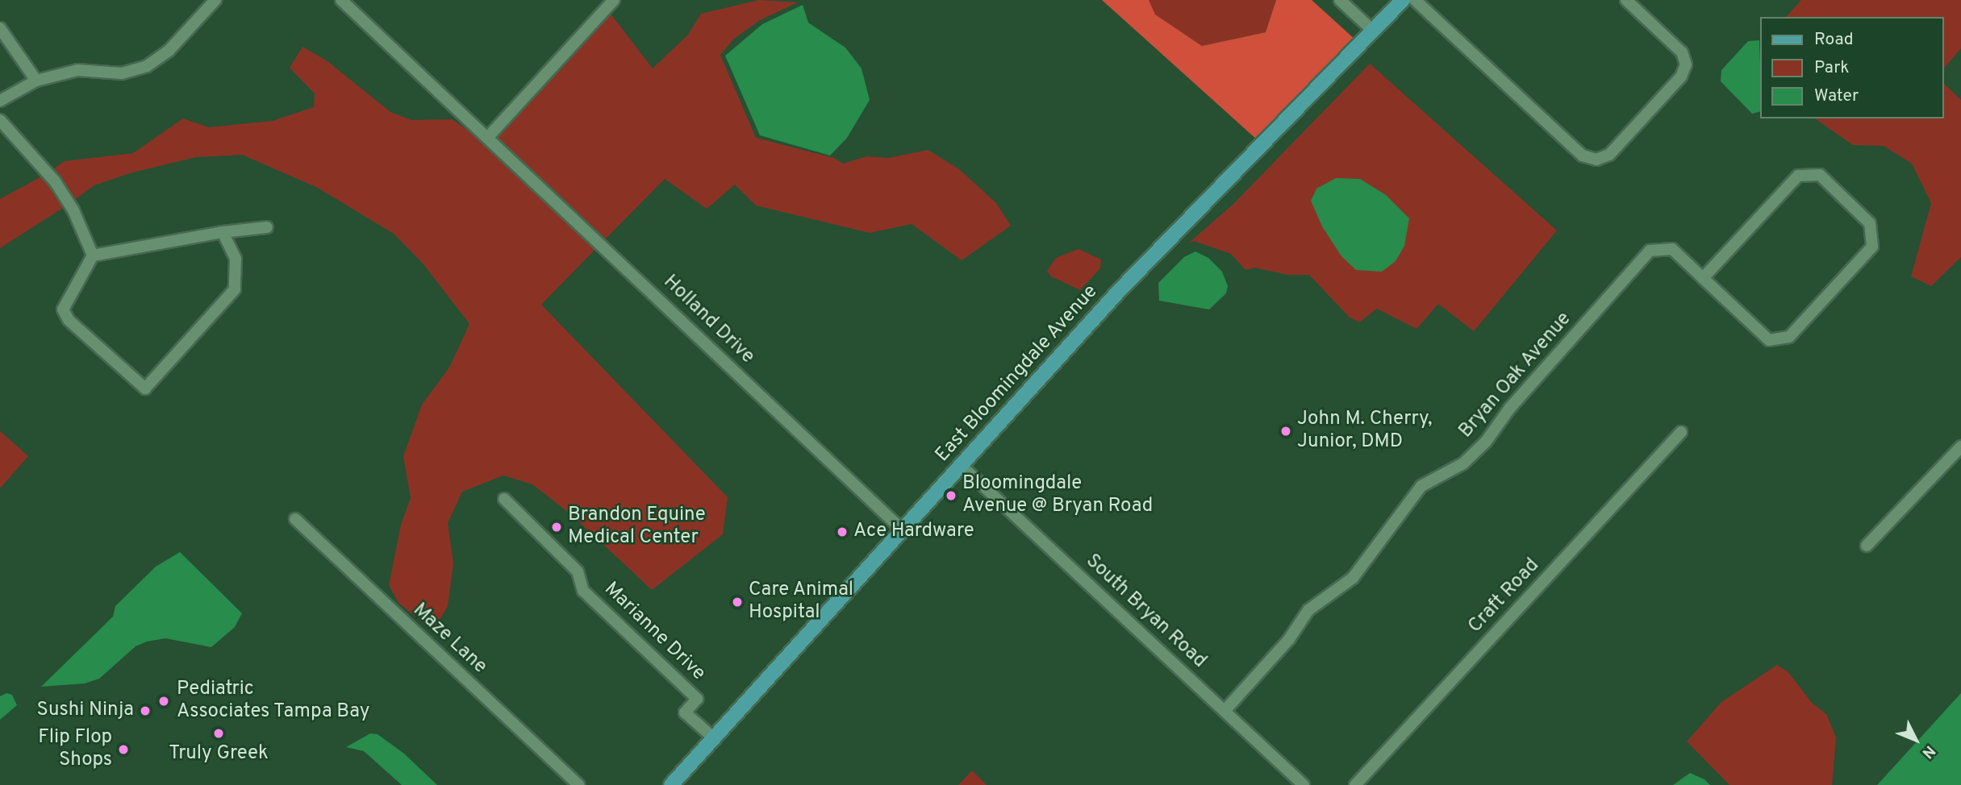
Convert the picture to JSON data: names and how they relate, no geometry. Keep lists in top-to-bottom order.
{
  "streets": {
    "main road": ["East Bloomingdale Avenue"],
    "street": [
      "Holland Drive",
      "Bryan Oak Avenue",
      "Craft Road",
      "South Bryan Road",
      "Marianne Drive",
      "Maze Lane"
    ]
  },
  "crossings": [
    ["Holland Drive", "East Bloomingdale Avenue"],
    ["East Bloomingdale Avenue", "South Bryan Road"],
    ["East Bloomingdale Avenue", "Marianne Drive"],
    ["Bryan Oak Avenue", "South Bryan Road"]
  ],
  "places": [
    "John M. Cherry, Junior, DMD",
    "Bloomingdale Avenue @ Bryan Road",
    "Brandon Equine Medical Center",
    "Ace Hardware",
    "Care Animal Hospital",
    "Pediatric Associates Tampa Bay",
    "Sushi Ninja",
    "Truly Greek",
    "Flip Flop Shops"
  ],
  "legend": ["Road", "Park", "Water"],
  "north": "bottom right"
}
